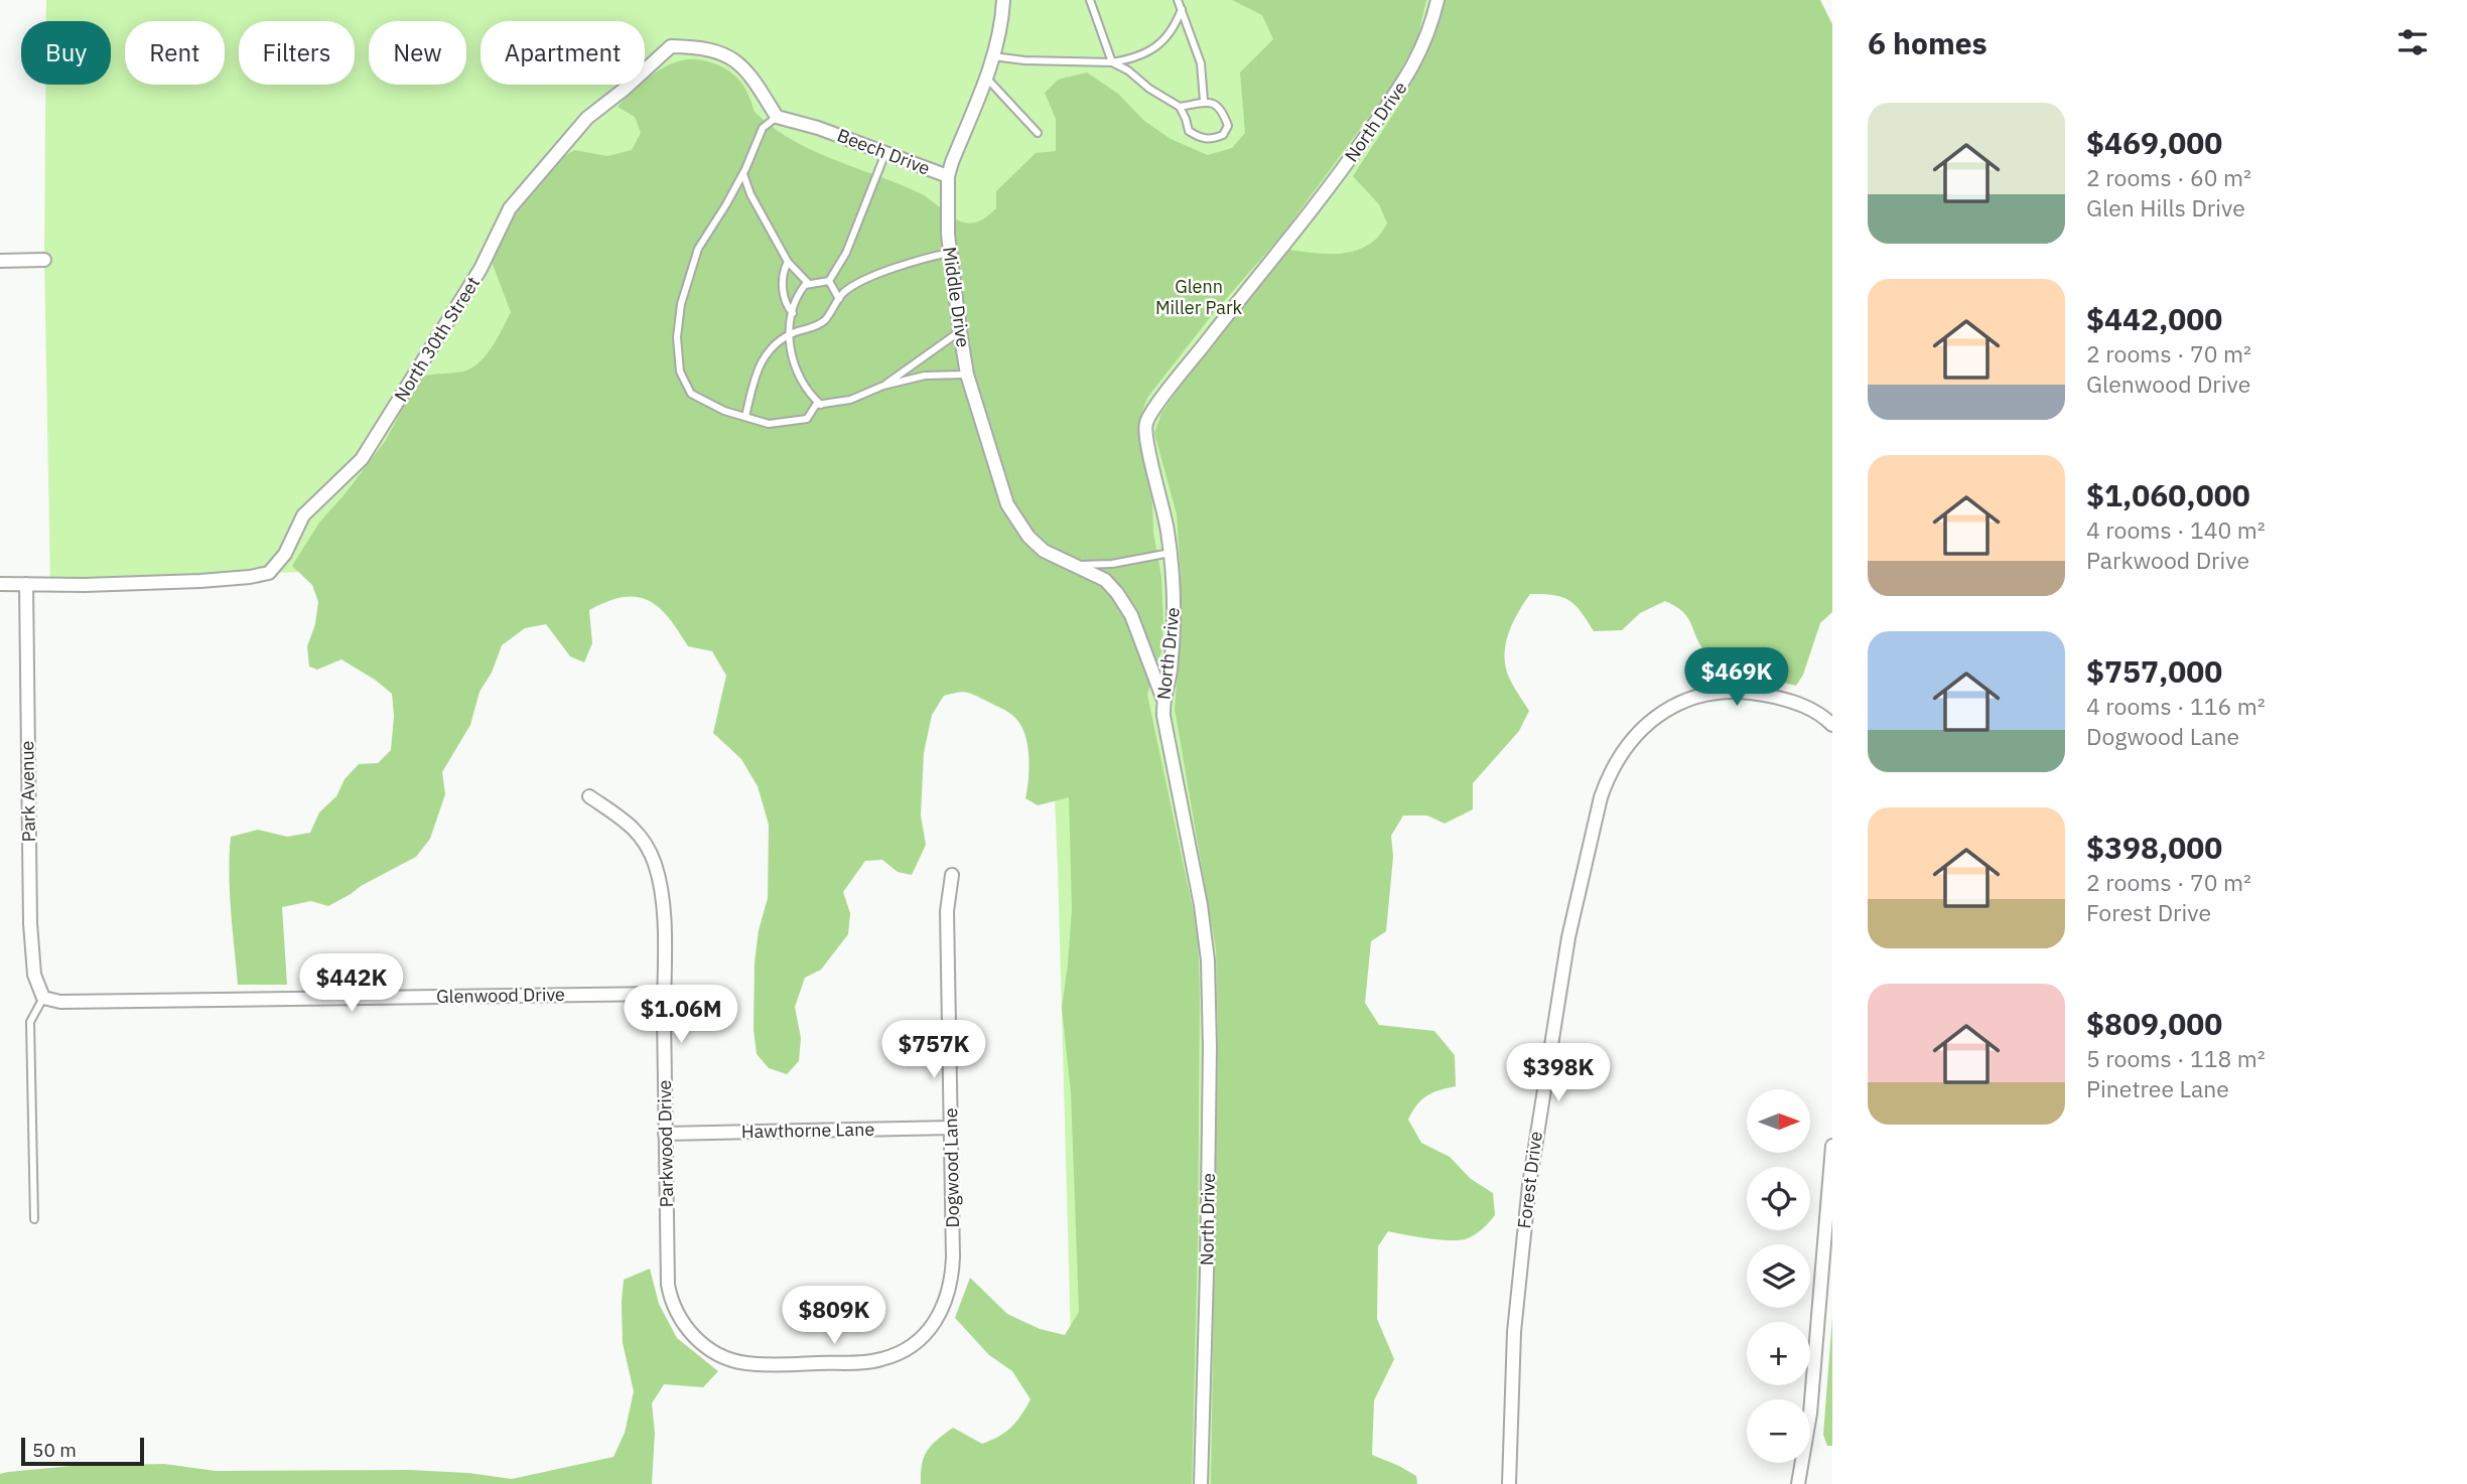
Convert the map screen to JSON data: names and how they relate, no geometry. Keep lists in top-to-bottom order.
{
  "streets": {
    "street": [
      "North Drive",
      "Beech Drive",
      "Middle Drive",
      "North 30th Street",
      "Park Avenue",
      "Glenwood Drive",
      "Hawthorne Lane",
      "Parkwood Drive",
      "Dogwood Lane",
      "Forest Drive"
    ]
  },
  "crossings": [
    ["North Drive", "Middle Drive"],
    ["Beech Drive", "Middle Drive"],
    ["Beech Drive", "North 30th Street"],
    ["North 30th Street", "Park Avenue"],
    ["Park Avenue", "Glenwood Drive"],
    ["Glenwood Drive", "Parkwood Drive"],
    ["Hawthorne Lane", "Parkwood Drive"],
    ["Hawthorne Lane", "Dogwood Lane"],
    ["Parkwood Drive", "Dogwood Lane"]
  ],
  "parks": ["Glenn Miller Park"],
  "scale_bar": "50 m",
  "north": "right",
  "page": {
    "heading": "6 homes",
    "chip": [
      "Buy",
      "Rent",
      "Filters",
      "New",
      "Apartment"
    ],
    "list": [
      {
        "name": "$469,000",
        "note": "2 rooms · 60 m² · Glen Hills Drive"
      },
      {
        "name": "$442,000",
        "note": "2 rooms · 70 m² · Glenwood Drive"
      },
      {
        "name": "$1,060,000",
        "note": "4 rooms · 140 m² · Parkwood Drive"
      },
      {
        "name": "$757,000",
        "note": "4 rooms · 116 m² · Dogwood Lane"
      },
      {
        "name": "$398,000",
        "note": "2 rooms · 70 m² · Forest Drive"
      },
      {
        "name": "$809,000",
        "note": "5 rooms · 118 m² · Pinetree Lane"
      }
    ],
    "price": [
      "$469K",
      "$442K",
      "$1.06M",
      "$757K",
      "$398K",
      "$809K"
    ],
    "map_buttons": ["+", "−"],
    "scale": "50 m"
  }
}
